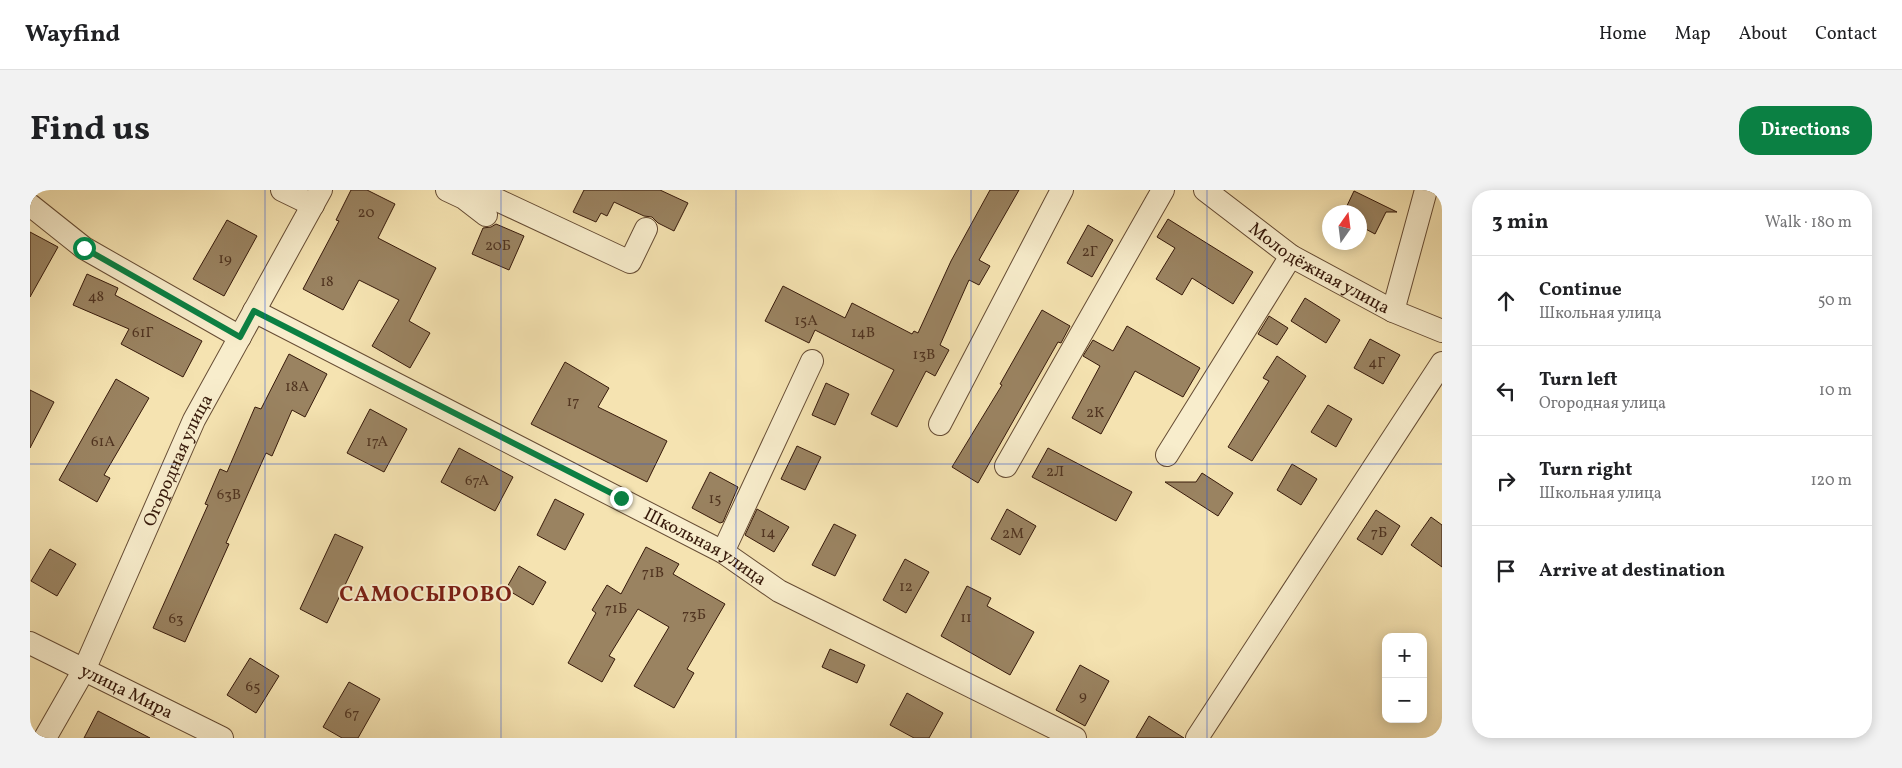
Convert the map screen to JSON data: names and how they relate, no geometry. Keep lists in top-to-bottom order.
{
  "streets": {
    "street": [
      "Молодёжная улица",
      "Огородная улица",
      "Школьная улица",
      "улица Мира"
    ]
  },
  "crossings": [
    ["Огородная улица", "Школьная улица"],
    ["Огородная улица", "улица Мира"]
  ],
  "districts": ["САМОСЫРОВО"],
  "house_numbers": [
    "20",
    "20Б",
    "2Г",
    "19",
    "18",
    "48",
    "15А",
    "61Г",
    "14В",
    "13В",
    "4Г",
    "18А",
    "17",
    "2К",
    "61А",
    "17А",
    "2Л",
    "67А",
    "63В",
    "15",
    "14",
    "7Б",
    "2М",
    "71В",
    "12",
    "71Б",
    "73Б",
    "11",
    "63",
    "65",
    "9",
    "67"
  ],
  "north": "top",
  "page": {
    "header": "Wayfind",
    "nav": [
      "Home",
      "Map",
      "About",
      "Contact"
    ],
    "title": "Find us",
    "buttons": "Directions",
    "heading": ["3 min", "Walk · 180 m"],
    "list": [
      ["Continue", "Школьная улица", "50 m"],
      ["Turn left", "Огородная улица", "10 m"],
      ["Turn right", "Школьная улица", "120 m"],
      "Arrive at destination"
    ],
    "map_buttons": ["+", "−"]
  }
}
